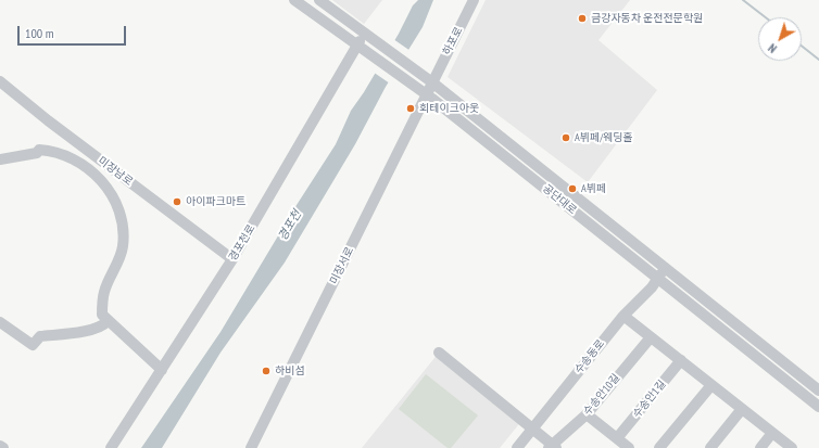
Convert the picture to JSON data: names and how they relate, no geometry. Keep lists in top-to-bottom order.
{
  "streets": {
    "street": [
      "하포로",
      "미장남로",
      "공단대로",
      "경포천로",
      "미장서로",
      "수송동로",
      "수송안10길",
      "수송안1길"
    ]
  },
  "crossings": [
    ["하포로", "공단대로"],
    ["하포로", "미장서로"],
    ["미장남로", "경포천로"],
    ["공단대로", "경포천로"],
    ["공단대로", "미장서로"],
    ["공단대로", "수송동로"]
  ],
  "water": ["경포천"],
  "places": [
    "금강자동차 운전전문학원",
    "회테이크아웃",
    "A뷔페/웨딩홀",
    "A뷔페",
    "아이파크마트",
    "하비섬"
  ],
  "scale_bar": "100 m",
  "north": "bottom left"
}
